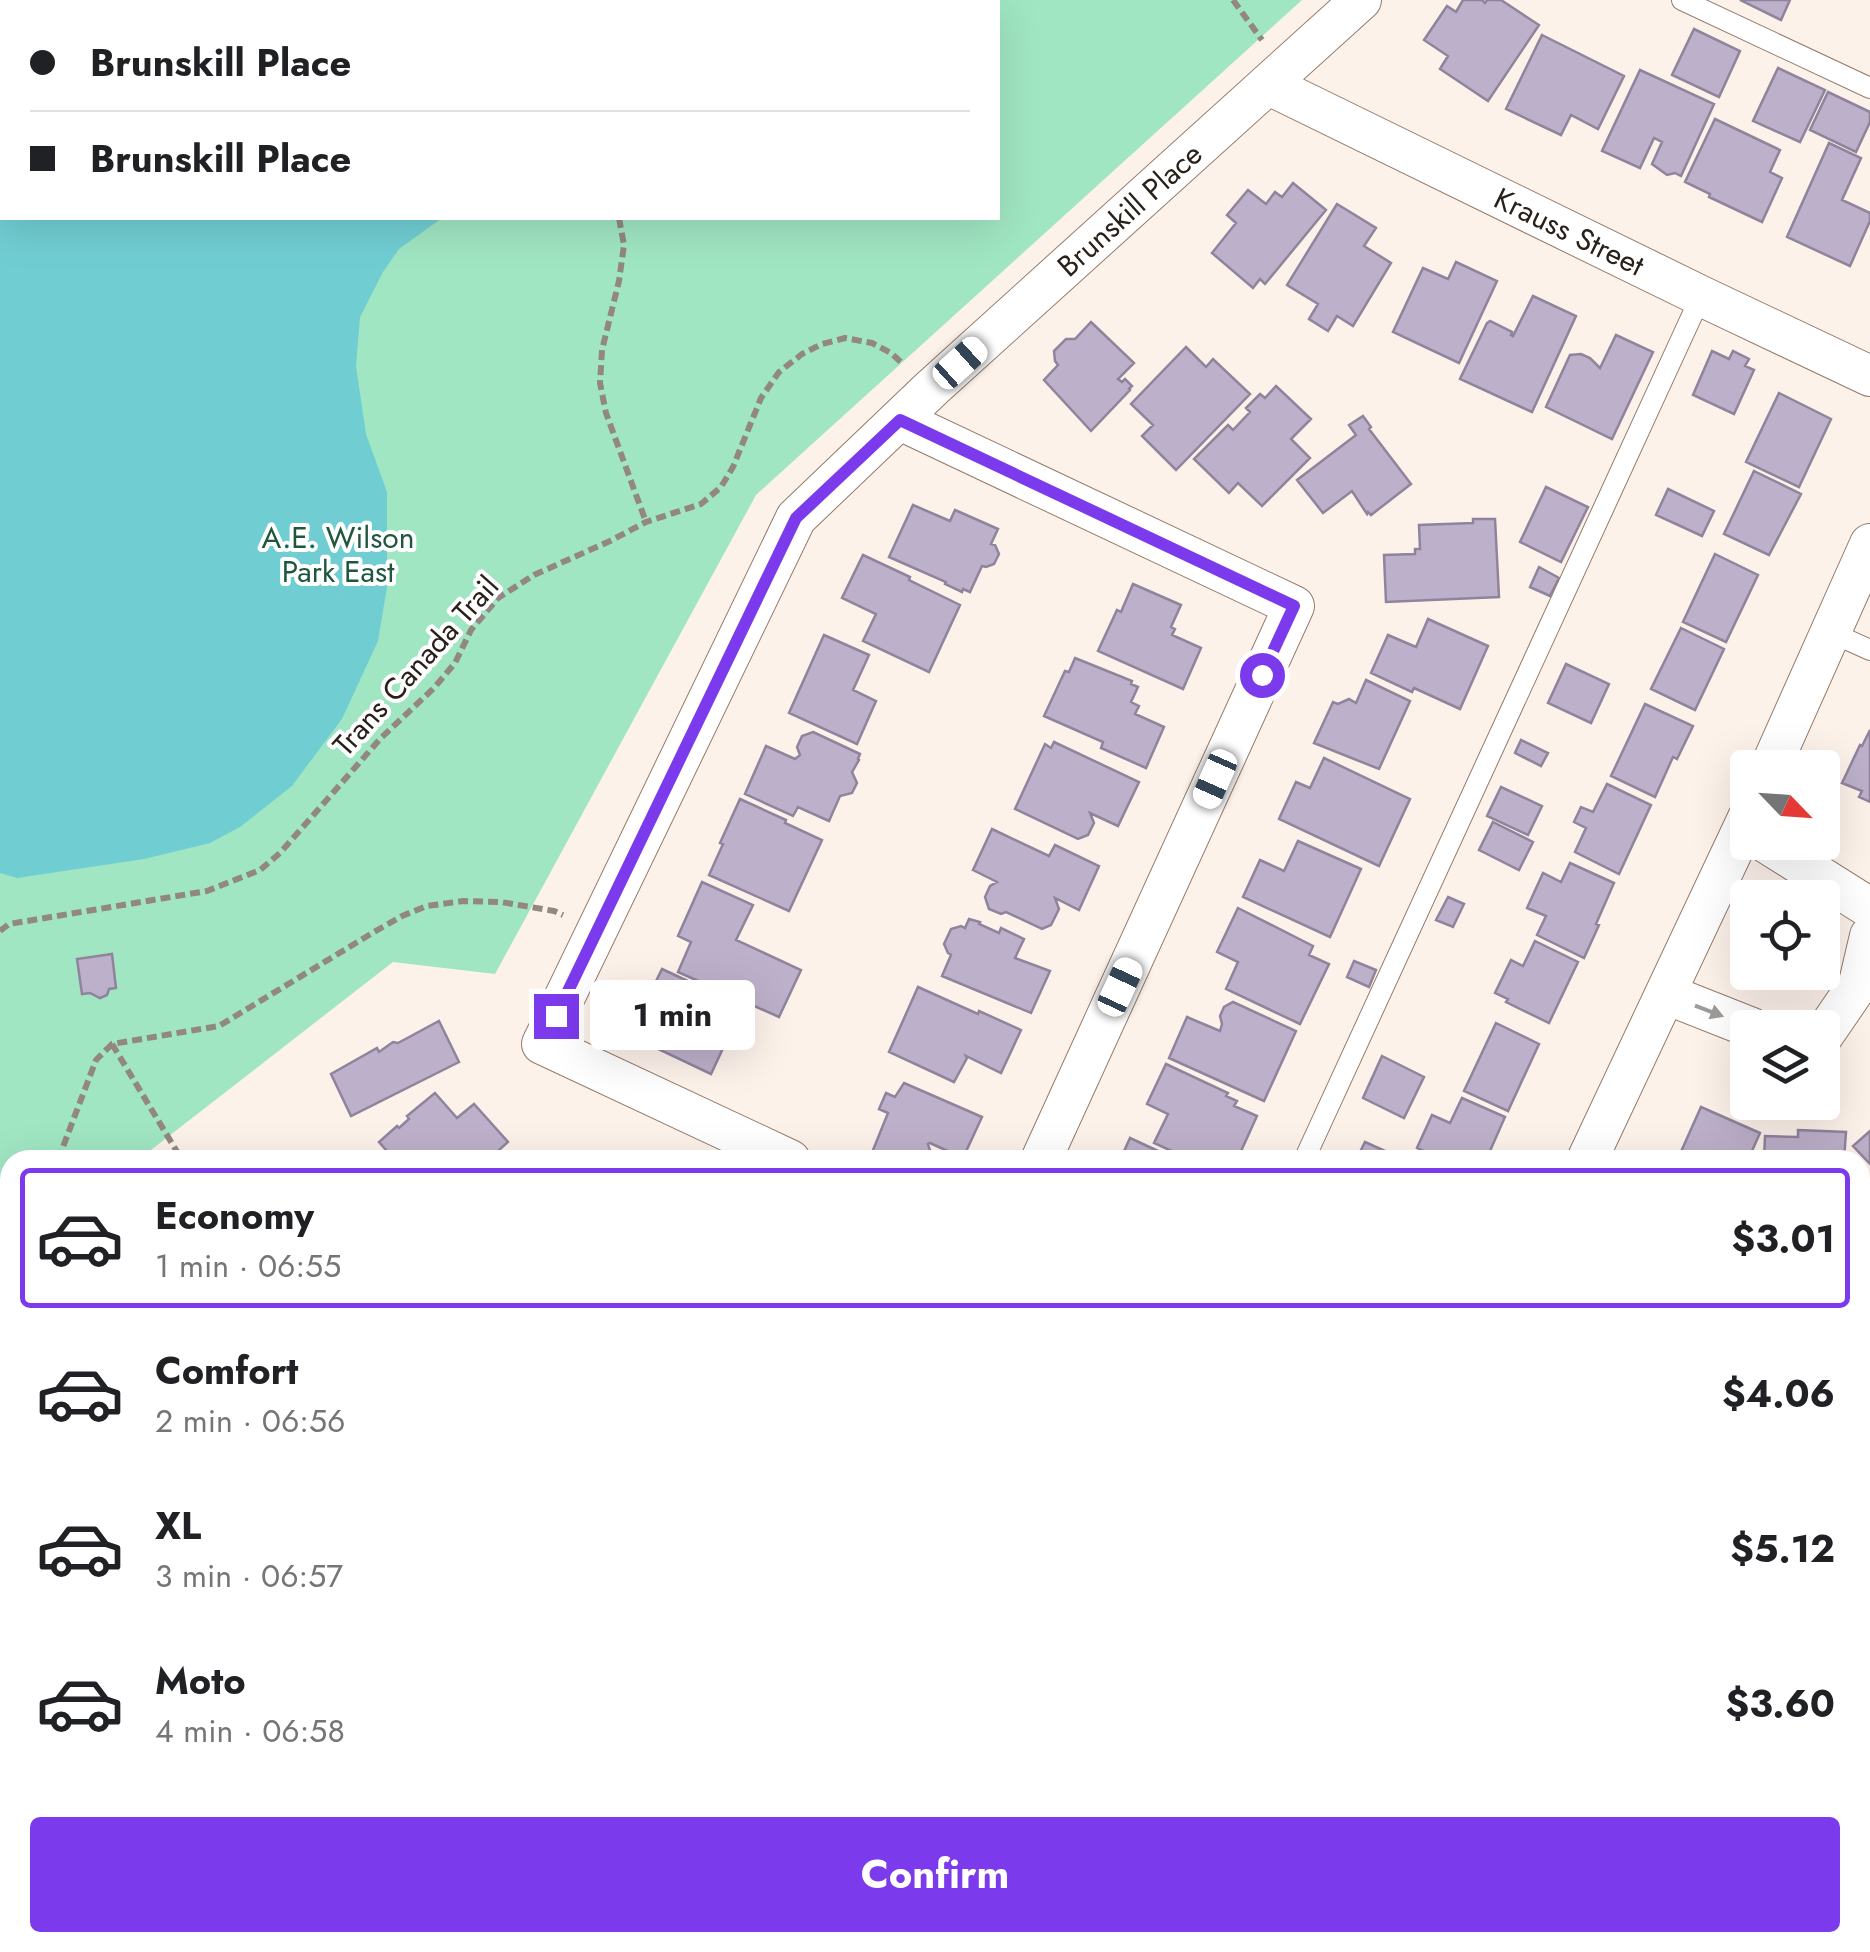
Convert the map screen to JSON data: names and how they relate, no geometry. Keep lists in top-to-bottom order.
{
  "streets": {
    "street": ["Brunskill Place", "Krauss Street"],
    "path": ["Trans Canada Trail"]
  },
  "crossings": [
    ["Brunskill Place", "Krauss Street"],
    ["Brunskill Place", "Trans Canada Trail"]
  ],
  "parks": ["A.E. Wilson Park East"],
  "north": "bottom right",
  "page": {
    "banner": ["Brunskill Place", "Brunskill Place"],
    "bubble": "1 min",
    "list": [
      {
        "name": "Economy",
        "note": "1 min · 06:55",
        "value": "$3.01"
      },
      {
        "name": "Comfort",
        "note": "2 min · 06:56",
        "value": "$4.06"
      },
      {
        "name": "XL",
        "note": "3 min · 06:57",
        "value": "$5.12"
      },
      {
        "name": "Moto",
        "note": "4 min · 06:58",
        "value": "$3.60"
      }
    ],
    "buttons": "Confirm"
  }
}
